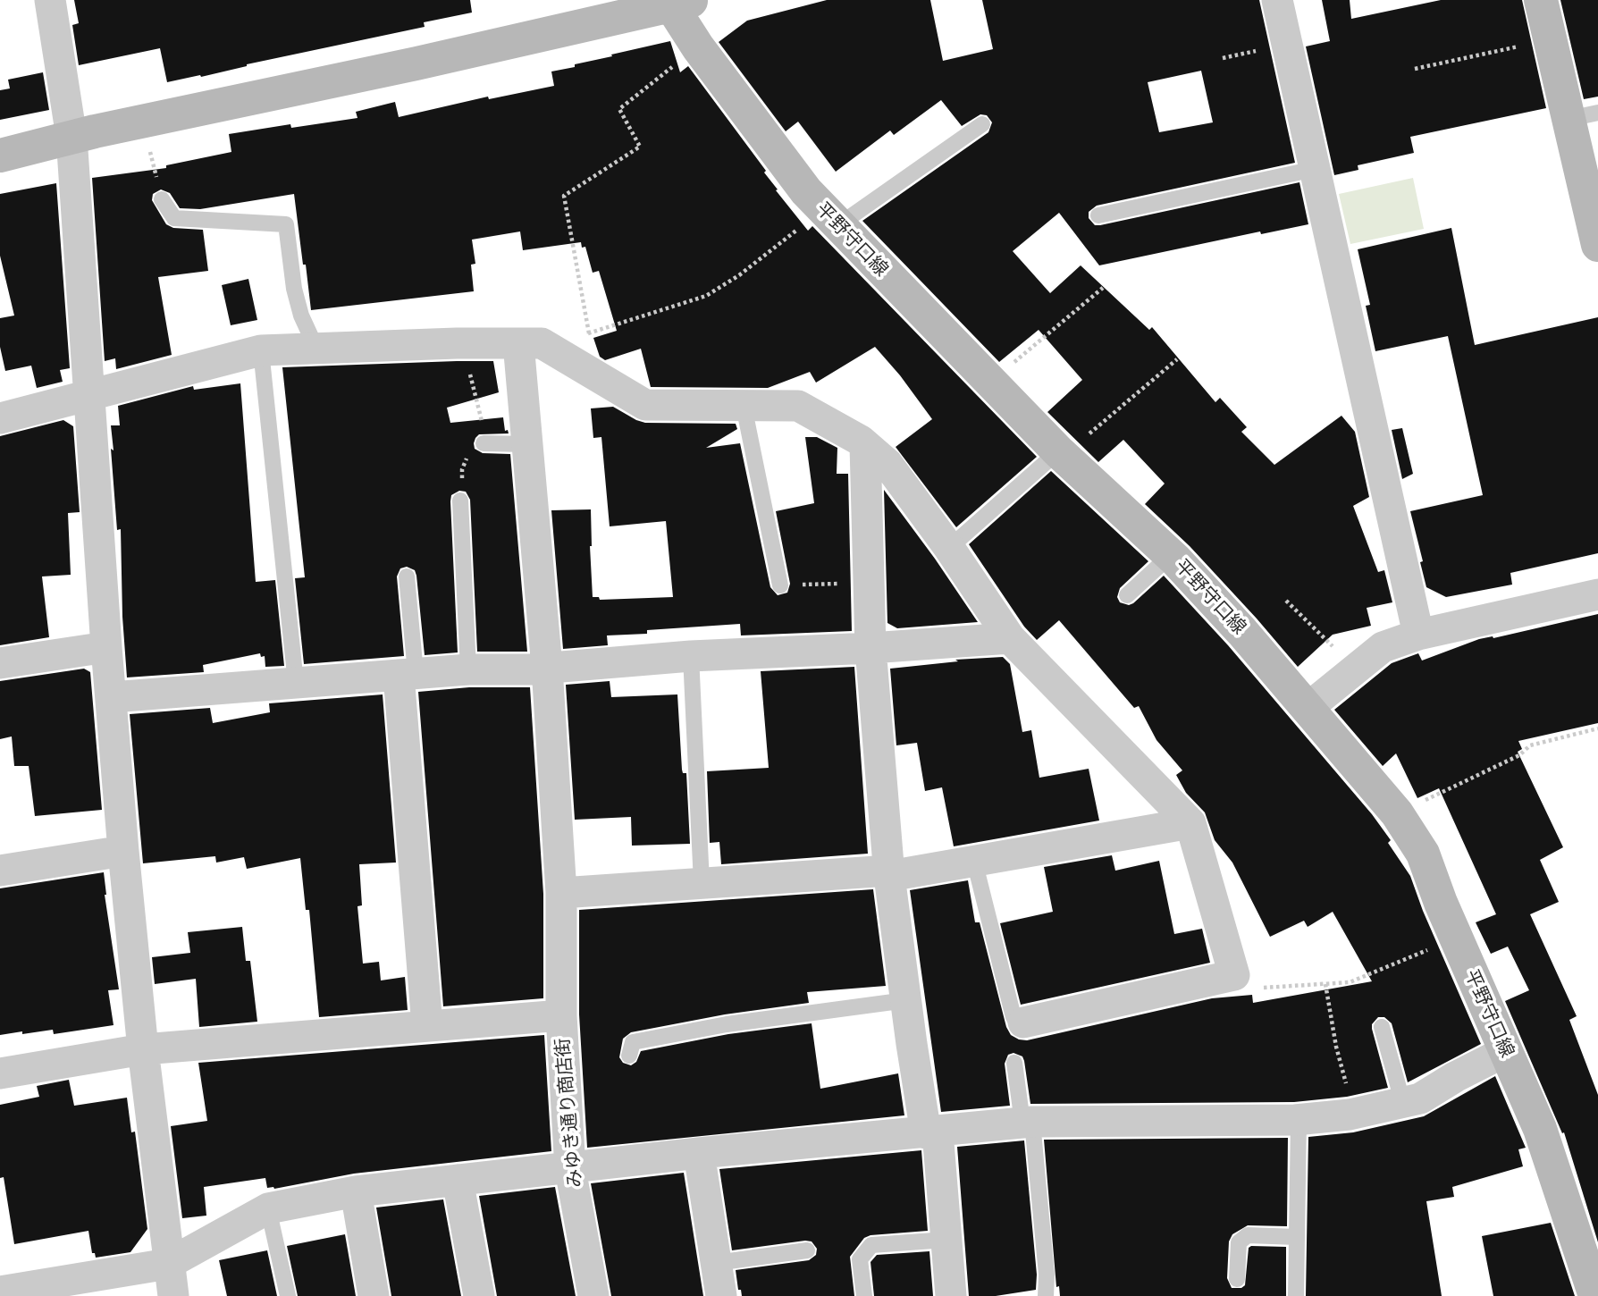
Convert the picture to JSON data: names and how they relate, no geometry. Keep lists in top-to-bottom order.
{
  "streets": {
    "main road": ["平野守口線"],
    "street": ["みゆき通り商店街"]
  }
}
